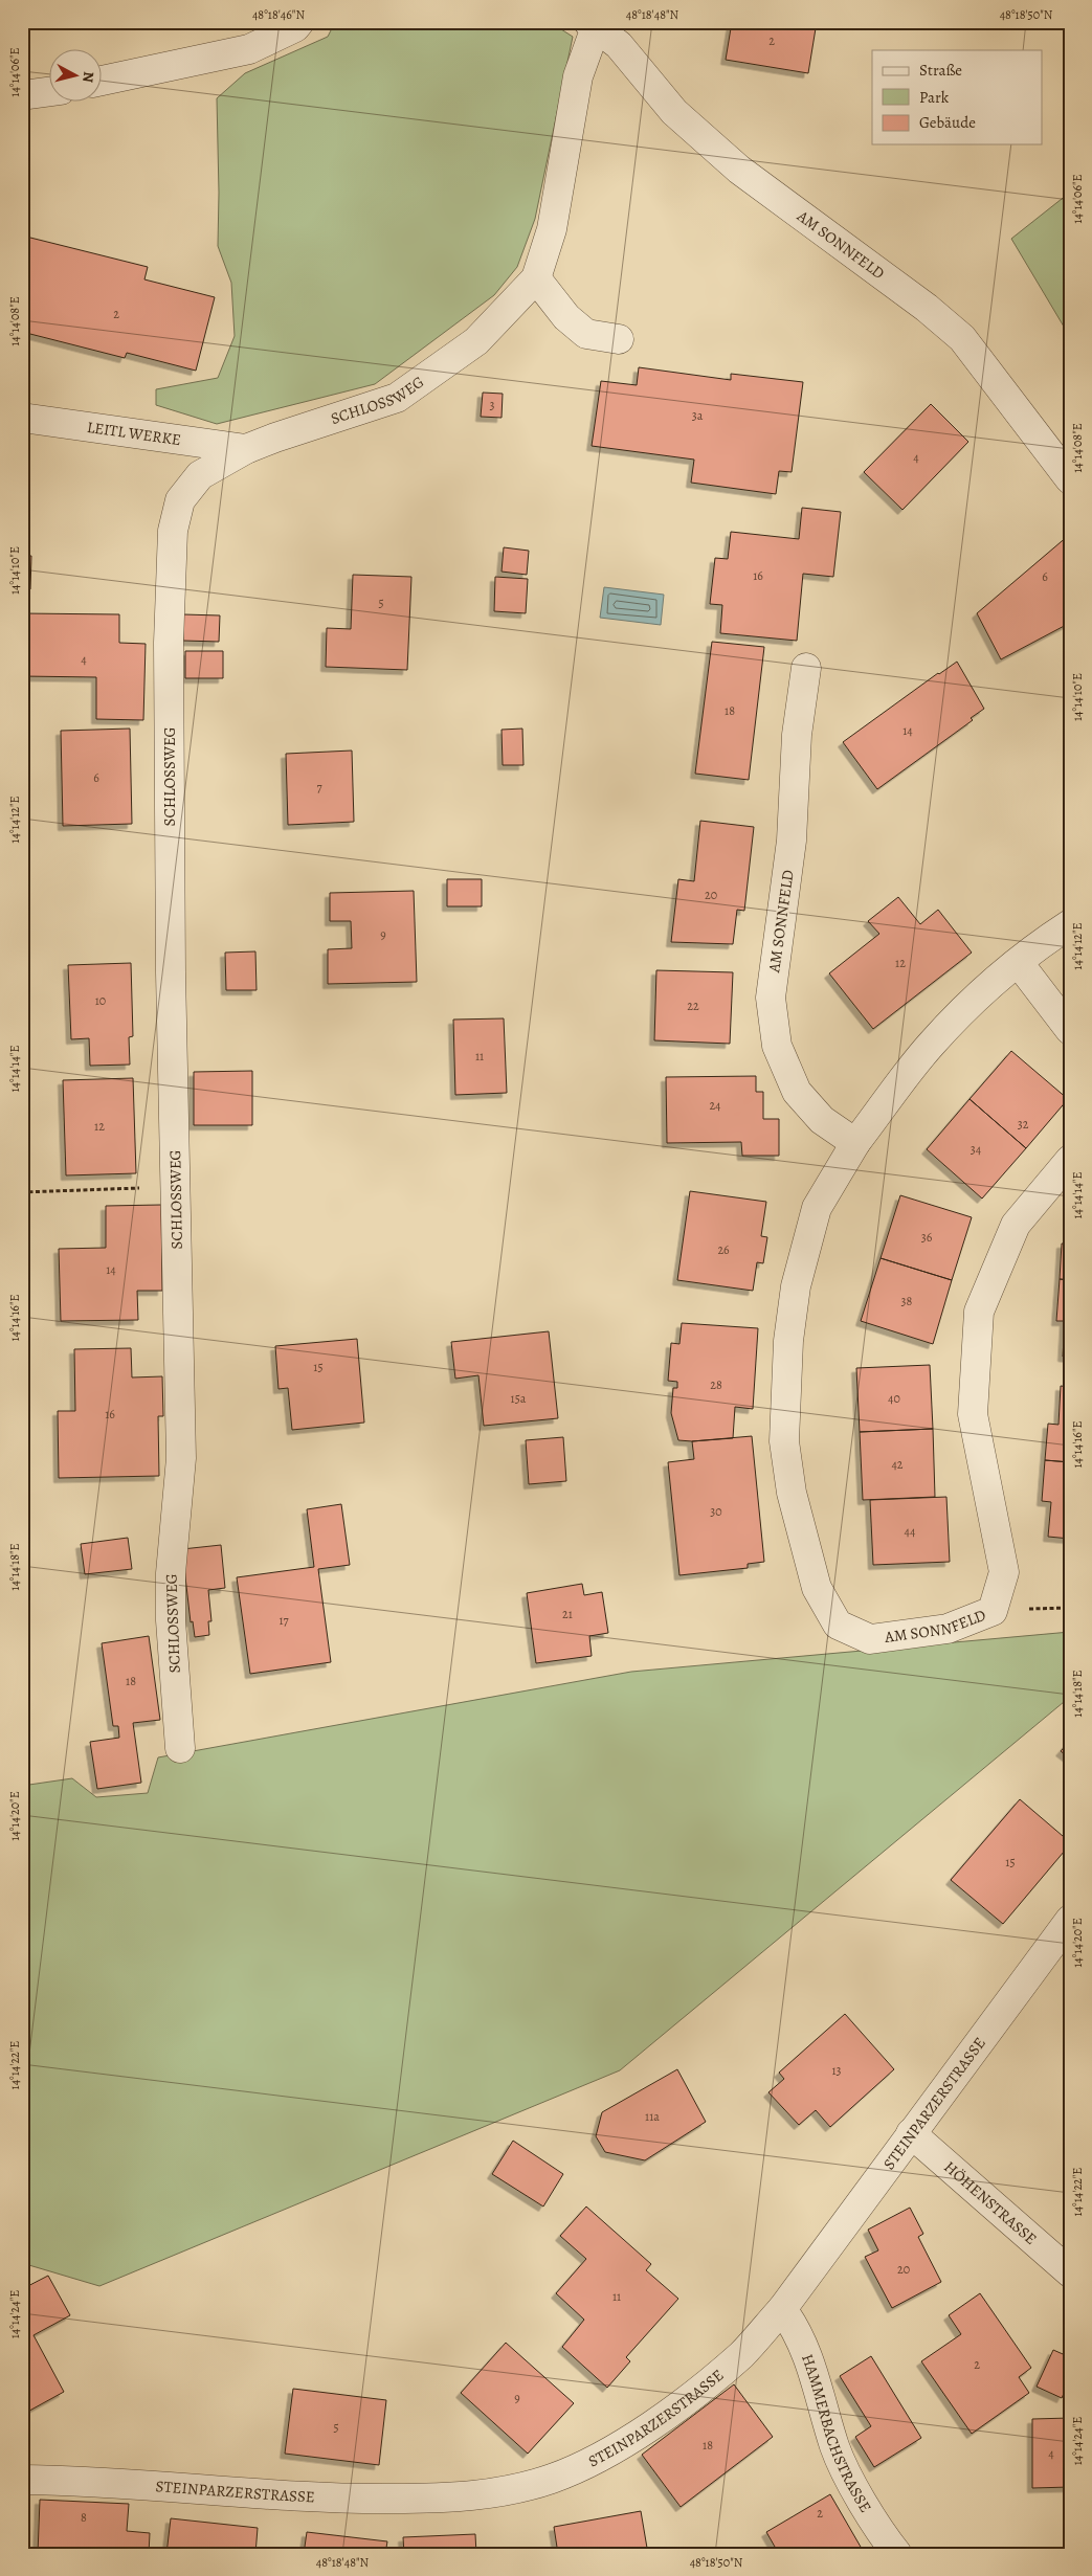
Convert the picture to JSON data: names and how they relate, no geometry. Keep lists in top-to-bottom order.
{
  "streets": {
    "street": [
      "AM SONNFELD",
      "SCHLOSSWEG",
      "LEITL WERKE",
      "STEINPARZERSTRASSE",
      "HÖHENSTRASSE",
      "HAMMERBACHSTRASSE"
    ]
  },
  "crossings": [
    ["AM SONNFELD", "SCHLOSSWEG"],
    ["SCHLOSSWEG", "LEITL WERKE"],
    ["STEINPARZERSTRASSE", "HÖHENSTRASSE"],
    ["STEINPARZERSTRASSE", "HAMMERBACHSTRASSE"]
  ],
  "house_numbers": [
    "2",
    "2",
    "3",
    "3a",
    "4",
    "16",
    "6",
    "5",
    "4",
    "18",
    "14",
    "6",
    "7",
    "20",
    "9",
    "12",
    "10",
    "22",
    "11",
    "24",
    "32",
    "12",
    "34",
    "36",
    "26",
    "14",
    "38",
    "15",
    "28",
    "15a",
    "40",
    "16",
    "42",
    "30",
    "44",
    "21",
    "17",
    "18",
    "15",
    "13",
    "11a",
    "20",
    "11",
    "2",
    "9",
    "5",
    "18",
    "4",
    "2",
    "8"
  ],
  "legend": ["Straße", "Park", "Gebäude"],
  "north": "right",
  "coordinates": [
    "48°18'46\"N",
    "48°18'48\"N",
    "48°18'50\"N",
    "14°14'06\"E",
    "14°14'08\"E",
    "14°14'10\"E",
    "14°14'12\"E",
    "14°14'14\"E",
    "14°14'16\"E",
    "14°14'18\"E",
    "14°14'20\"E",
    "14°14'22\"E",
    "14°14'24\"E"
  ]
}
